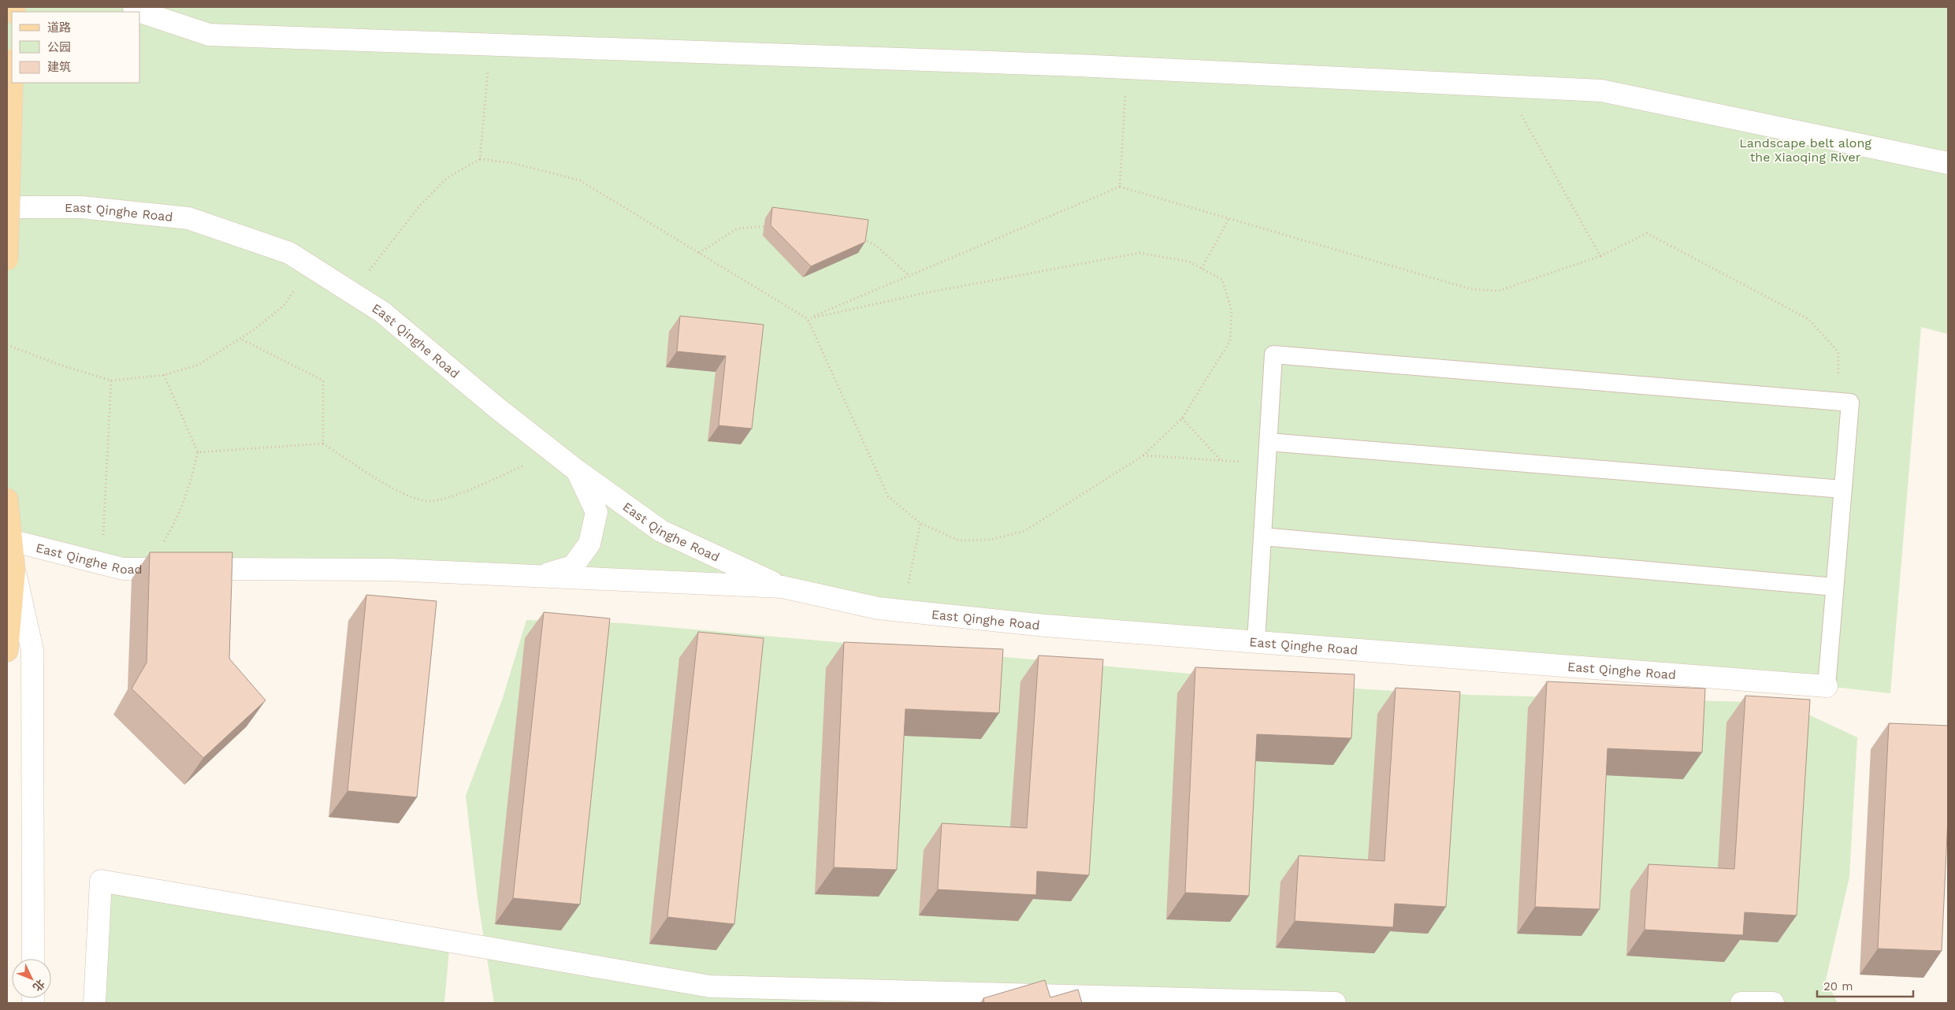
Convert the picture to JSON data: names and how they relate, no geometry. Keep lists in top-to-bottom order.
{
  "streets": {
    "street": ["East Qinghe Road"]
  },
  "parks": ["Landscape belt along the Xiaoqing River"],
  "legend": ["道路", "公园", "建筑"],
  "scale_bar": "20 m",
  "north": "bottom right"
}
